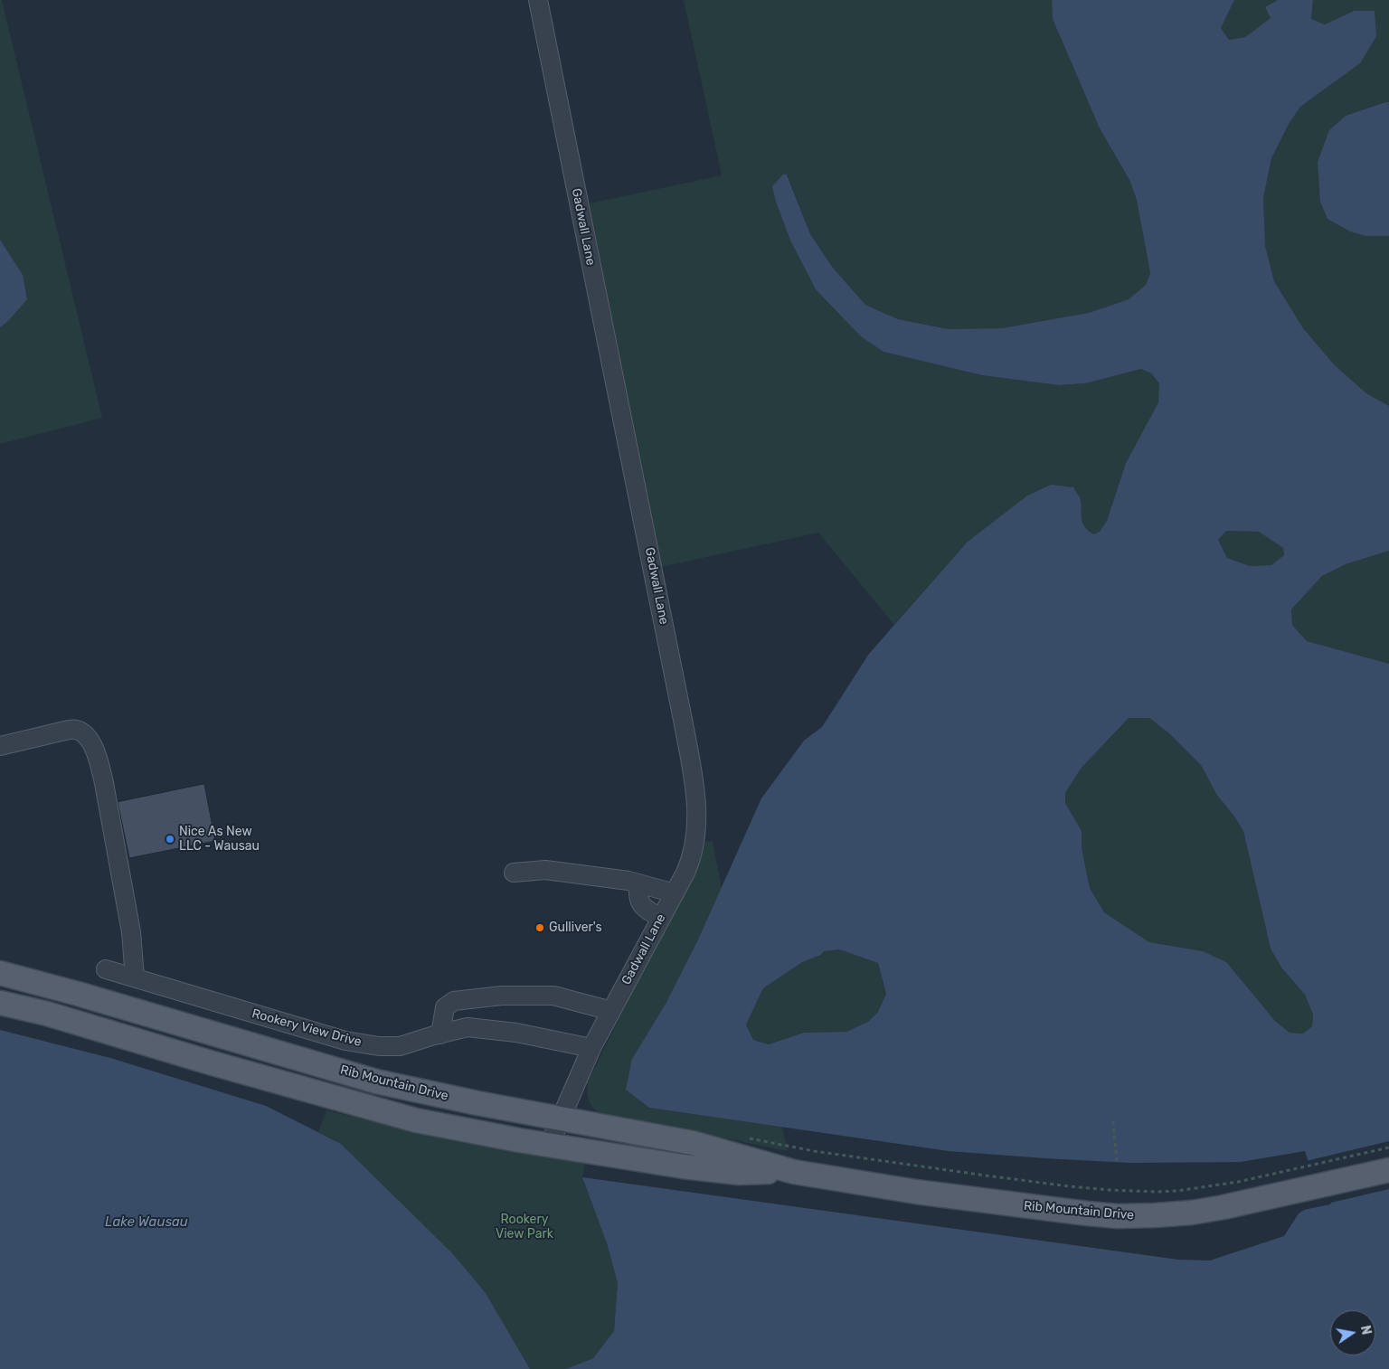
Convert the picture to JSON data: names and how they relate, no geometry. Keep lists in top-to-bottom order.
{
  "streets": {
    "main road": ["Rib Mountain Drive"],
    "street": ["Gadwall Lane", "Rookery View Drive"]
  },
  "crossings": [
    ["Gadwall Lane", "Rookery View Drive"],
    ["Gadwall Lane", "Rib Mountain Drive"]
  ],
  "water": ["Lake Wausau"],
  "parks": ["Rookery View Park"],
  "places": ["Nice As New LLC - Wausau", "Gulliver's"],
  "north": "right"
}
